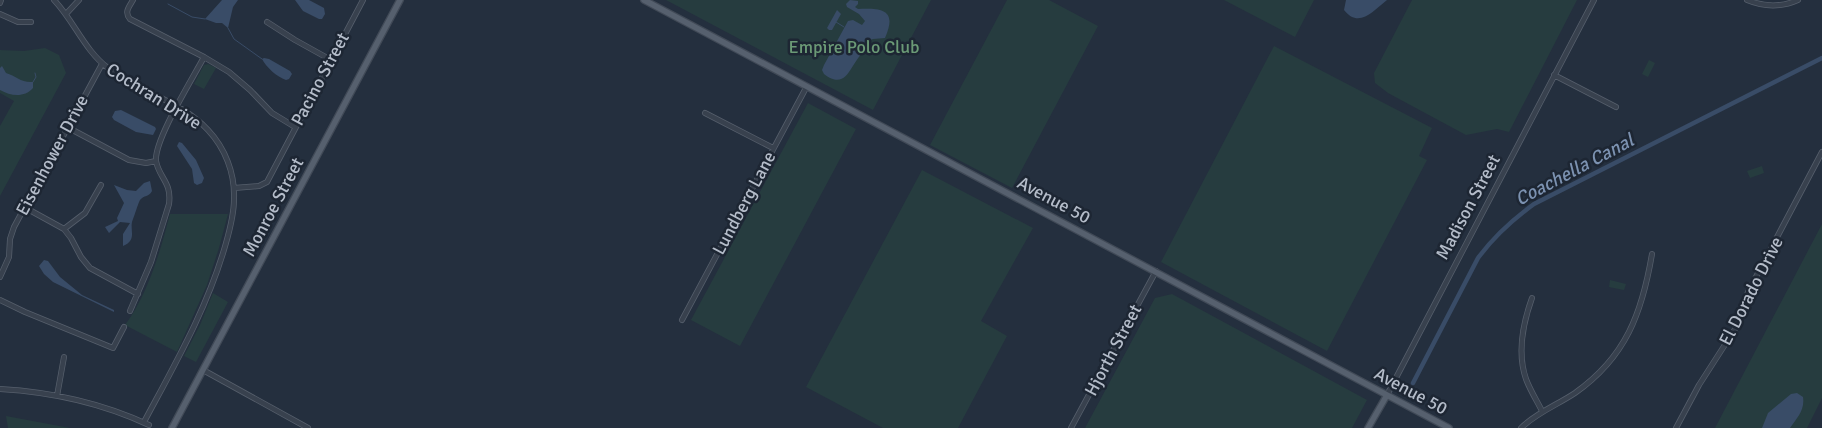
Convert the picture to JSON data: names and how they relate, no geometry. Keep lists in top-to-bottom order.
{
  "streets": {
    "main road": ["Avenue 50", "Monroe Street", "Madison Street"],
    "street": [
      "Pacino Street",
      "Cochran Drive",
      "Eisenhower Drive",
      "Lundberg Lane",
      "El Dorado Drive",
      "Hjorth Street"
    ]
  },
  "crossings": [
    ["Pacino Street", "Cochran Drive"],
    ["Cochran Drive", "Eisenhower Drive"],
    ["Avenue 50", "Lundberg Lane"],
    ["Avenue 50", "Madison Street"],
    ["Avenue 50", "Hjorth Street"]
  ],
  "water": ["Coachella Canal"],
  "parks": ["Empire Polo Club"]
}
